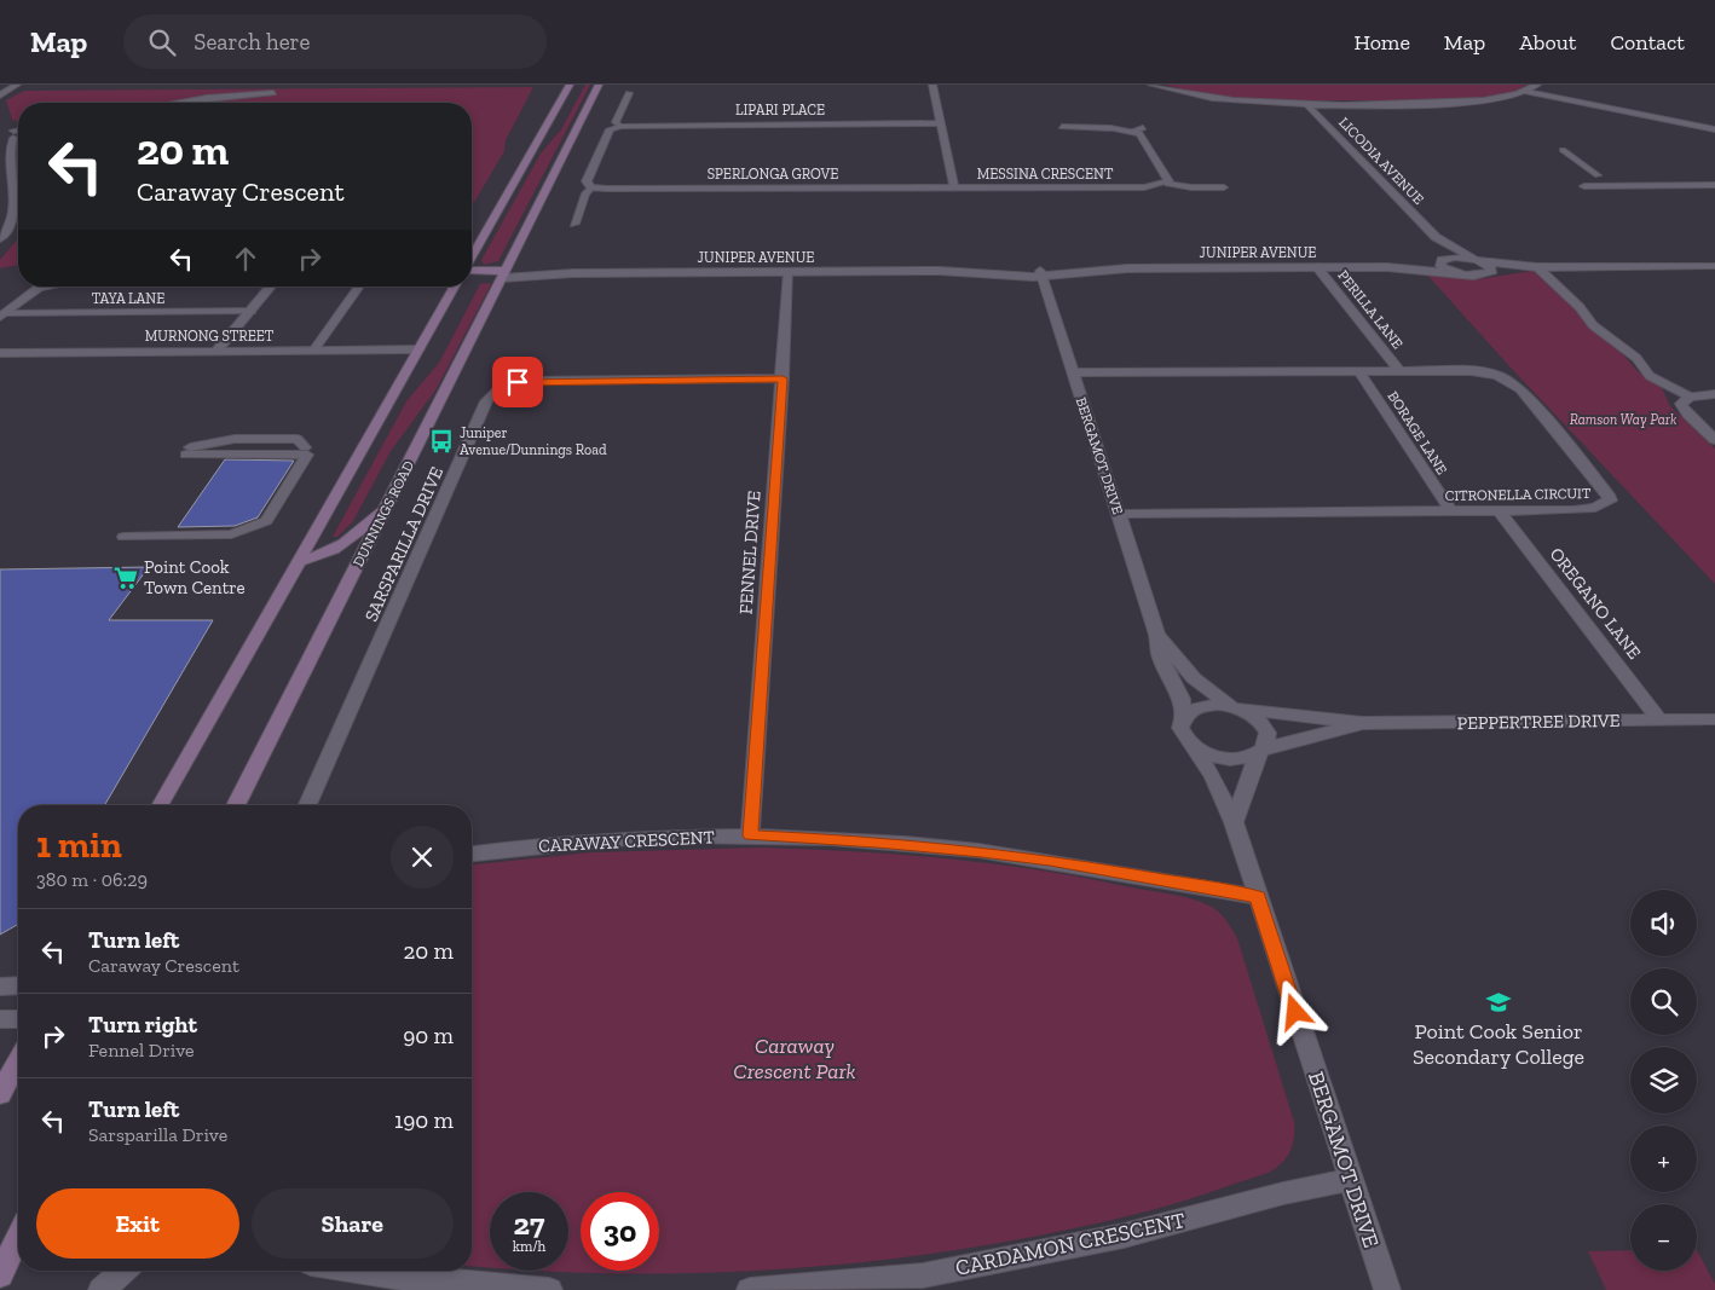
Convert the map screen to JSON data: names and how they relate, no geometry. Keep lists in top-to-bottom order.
{
  "streets": {
    "main road": ["DUNNINGS ROAD"],
    "street": [
      "LIPARI PLACE",
      "LICODIA AVENUE",
      "SPERLONGA GROVE",
      "MESSINA CRESCENT",
      "JUNIPER AVENUE",
      "PERILLA LANE",
      "MURNONG STREET",
      "BORAGE LANE",
      "BERGAMOT DRIVE",
      "CITRONELLA CIRCUIT",
      "SARSPARILLA DRIVE",
      "FENNEL DRIVE",
      "OREGANO LANE",
      "PEPPERTREE DRIVE",
      "CARAWAY CRESCENT",
      "CARDAMON CRESCENT"
    ],
    "lane": ["TAYA LANE"]
  },
  "crossings": [
    ["LIPARI PLACE", "MESSINA CRESCENT"],
    ["LICODIA AVENUE", "JUNIPER AVENUE"],
    ["SPERLONGA GROVE", "MESSINA CRESCENT"],
    ["JUNIPER AVENUE", "PERILLA LANE"],
    ["JUNIPER AVENUE", "BERGAMOT DRIVE"],
    ["JUNIPER AVENUE", "DUNNINGS ROAD"],
    ["JUNIPER AVENUE", "FENNEL DRIVE"],
    ["PERILLA LANE", "CITRONELLA CIRCUIT"],
    ["BORAGE LANE", "CITRONELLA CIRCUIT"],
    ["BERGAMOT DRIVE", "CITRONELLA CIRCUIT"],
    ["BERGAMOT DRIVE", "PEPPERTREE DRIVE"],
    ["BERGAMOT DRIVE", "CARAWAY CRESCENT"],
    ["BERGAMOT DRIVE", "CARDAMON CRESCENT"],
    ["CITRONELLA CIRCUIT", "OREGANO LANE"],
    ["SARSPARILLA DRIVE", "FENNEL DRIVE"],
    ["FENNEL DRIVE", "CARAWAY CRESCENT"],
    ["OREGANO LANE", "PEPPERTREE DRIVE"]
  ],
  "parks": ["Ramson Way Park", "Caraway Crescent Park"],
  "places": {
    "bus stop": ["Juniper Avenue/Dunnings Road"],
    "supermarket": ["Point Cook Town Centre"],
    "school or university": ["Point Cook Senior Secondary College"]
  },
  "page": {
    "header": "Map",
    "search": "Search here",
    "nav": [
      "Home",
      "Map",
      "About",
      "Contact"
    ],
    "turn": ["20 m", "Caraway Crescent"],
    "heading": ["1 min", "380 m · 06:29"],
    "map_buttons": ["+", "−"],
    "list": [
      {
        "name": "Turn left",
        "note": "Caraway Crescent",
        "value": "20 m"
      },
      {
        "name": "Turn right",
        "note": "Fennel Drive",
        "value": "90 m"
      },
      {
        "name": "Turn left",
        "note": "Sarsparilla Drive",
        "value": "190 m"
      }
    ],
    "buttons": ["Exit", "Share"],
    "speed": "27 km/h",
    "limit": "30"
  }
}
